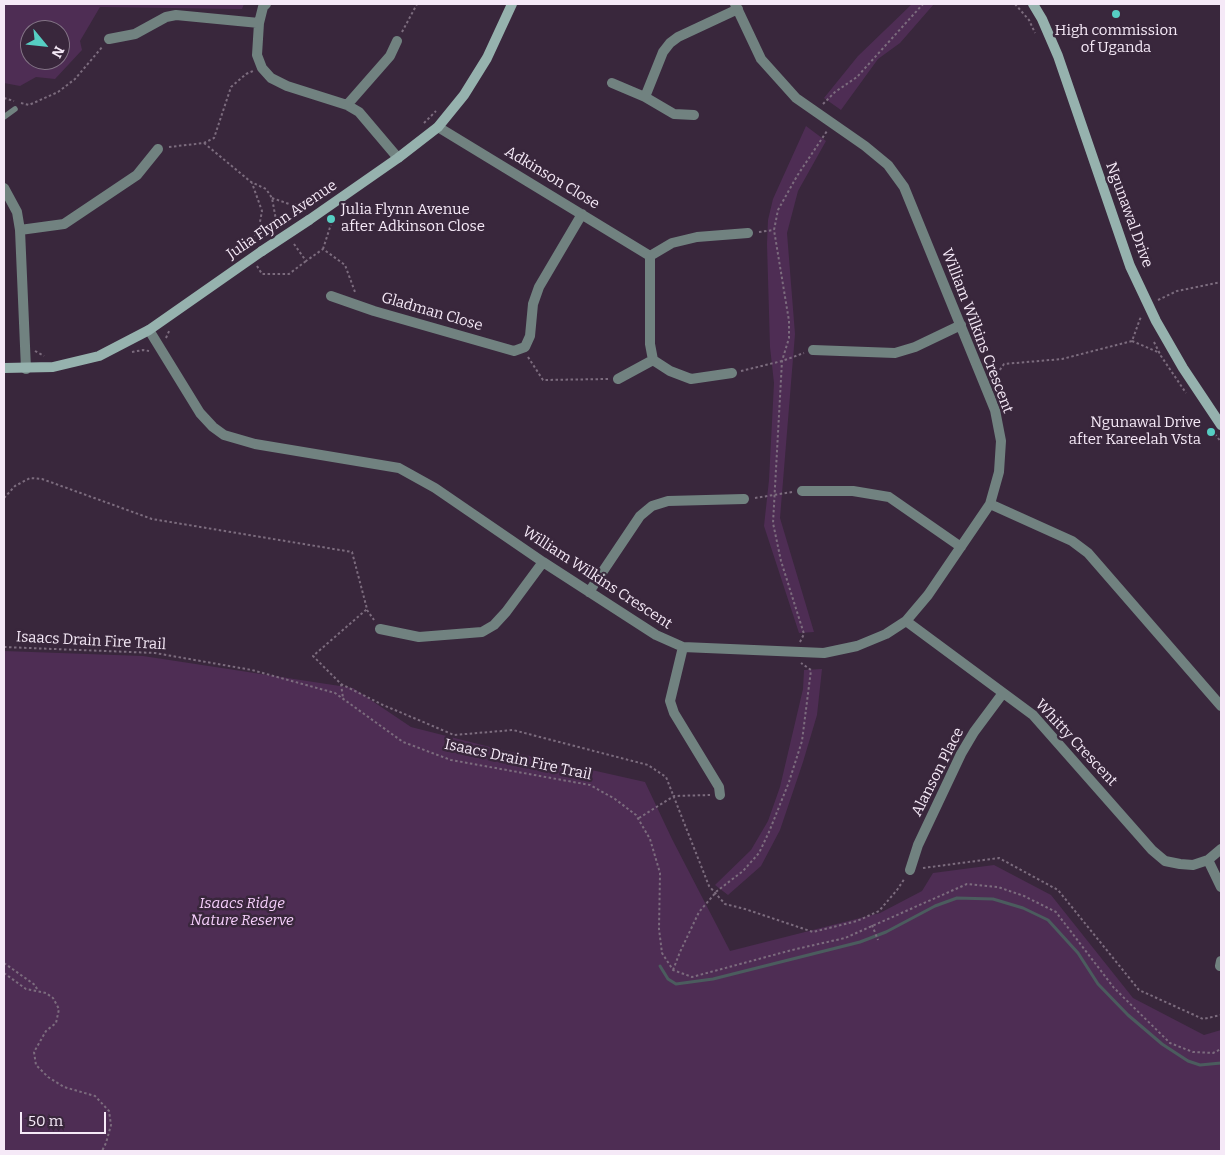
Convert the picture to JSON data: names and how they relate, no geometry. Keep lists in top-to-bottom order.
{
  "streets": {
    "street": [
      "Adkinson Close",
      "Ngunawal Drive",
      "Julia Flynn Avenue",
      "Gladman Close",
      "William Wilkins Crescent",
      "Whitty Crescent",
      "Alanson Place"
    ],
    "path": ["Isaacs Drain Fire Trail"]
  },
  "crossings": [
    ["Adkinson Close", "Julia Flynn Avenue"],
    ["Julia Flynn Avenue", "William Wilkins Crescent"],
    ["William Wilkins Crescent", "Whitty Crescent"],
    ["Whitty Crescent", "Alanson Place"]
  ],
  "parks": ["Isaacs Ridge Nature Reserve"],
  "places": ["High commission of Uganda", "Julia Flynn Avenue after Adkinson Close", "Ngunawal Drive after Kareelah Vsta"],
  "scale_bar": "50 m",
  "north": "bottom right"
}
